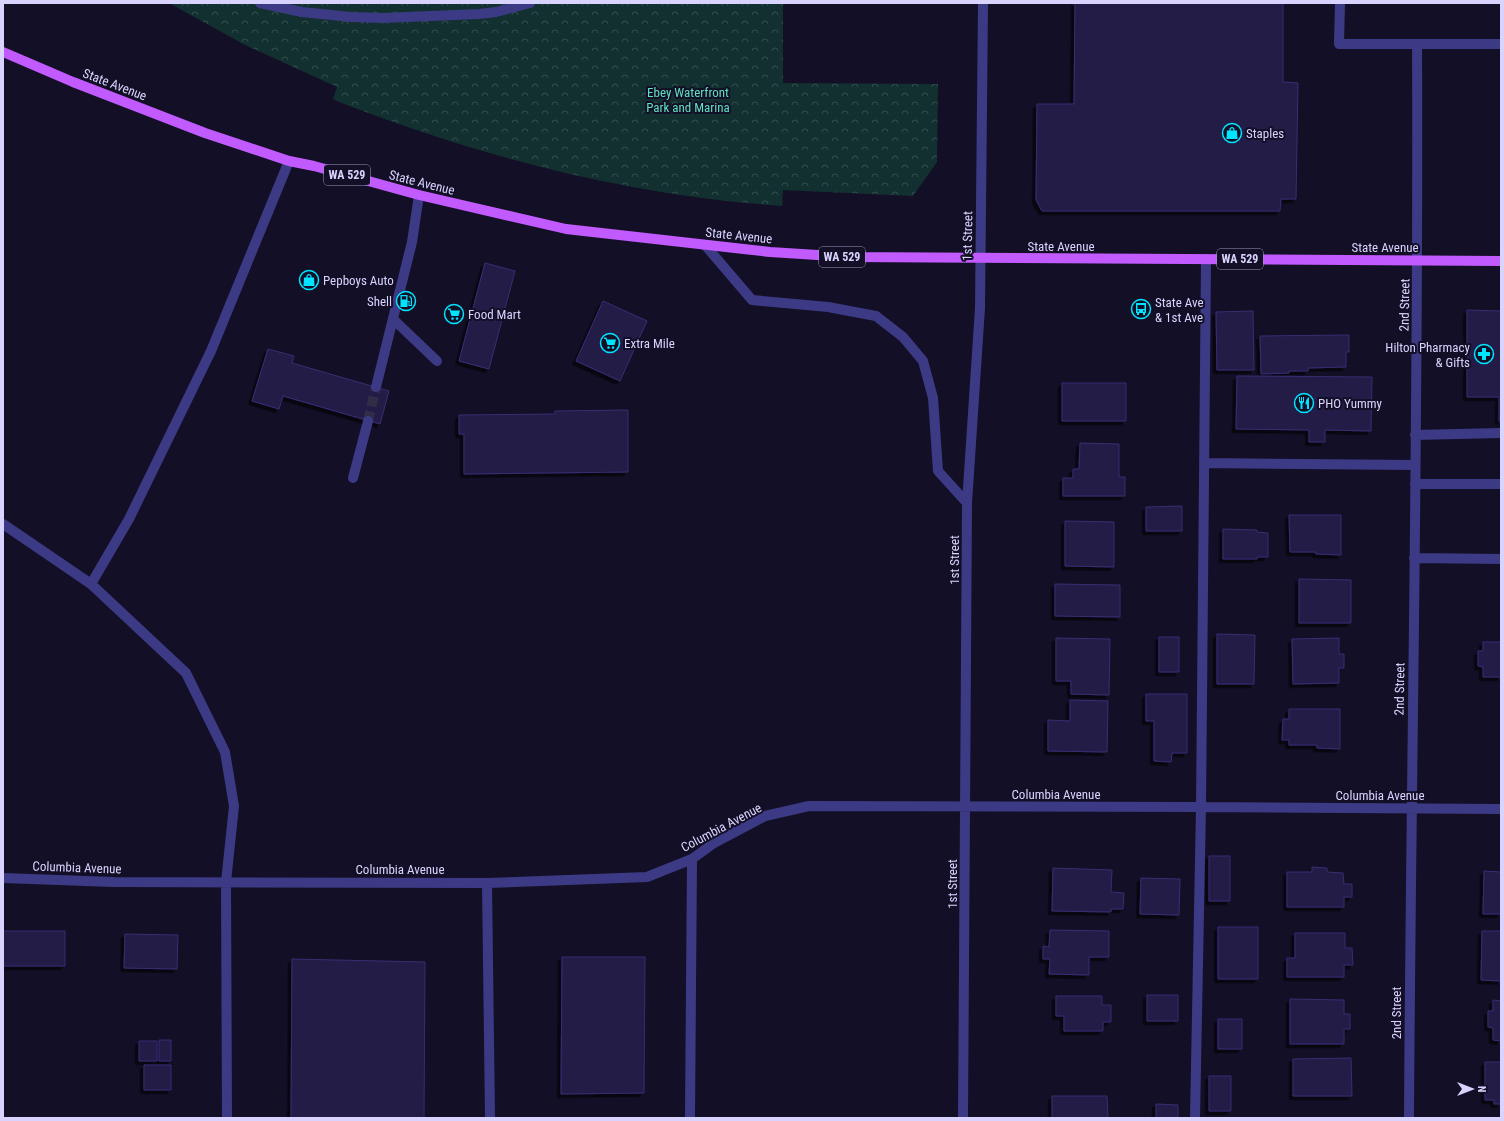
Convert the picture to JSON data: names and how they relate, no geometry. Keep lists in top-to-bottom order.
{
  "streets": {
    "main road": ["State Avenue", "WA 529"],
    "street": ["1st Street", "2nd Street", "Columbia Avenue"]
  },
  "crossings": [
    ["State Avenue", "1st Street"],
    ["State Avenue", "2nd Street"],
    ["1st Street", "Columbia Avenue"],
    ["2nd Street", "Columbia Avenue"]
  ],
  "parks": ["Ebey Waterfront Park and Marina"],
  "places": {
    "shop": ["Staples", "Pepboys Auto"],
    "fuel station": ["Shell"],
    "bus stop": ["State Ave & 1st Ave"],
    "supermarket": ["Food Mart", "Extra Mile"],
    "pharmacy": ["Hilton Pharmacy & Gifts"],
    "restaurant": ["PHO Yummy"]
  },
  "north": "right"
}
